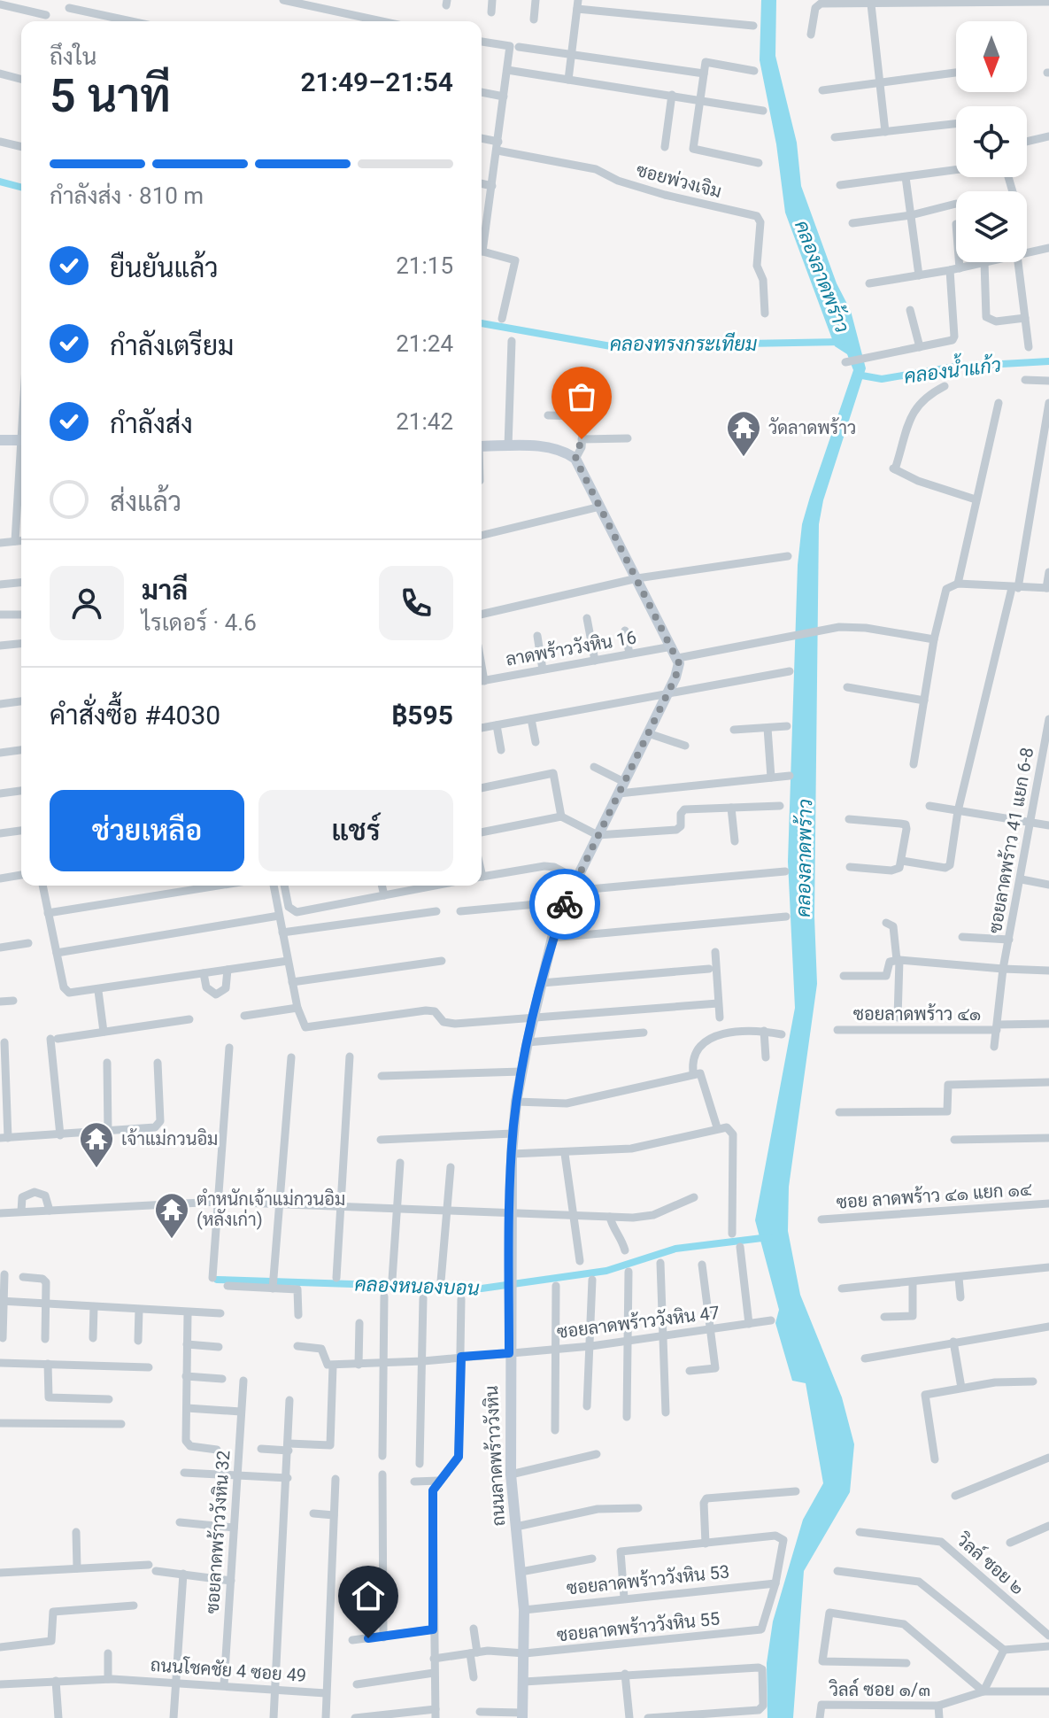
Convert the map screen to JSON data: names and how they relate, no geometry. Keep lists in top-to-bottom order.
{
  "streets": {
    "main road": ["ถนนลาดพร้าววังหิน"],
    "street": [
      "ซอยพ่วงเจิม",
      "ลาดพร้าววังหิน 16",
      "ซอยลาดพร้าว 41 แยก 6-8",
      "ซอยลาดพร้าว ๔๑",
      "ซอย ลาดพร้าว ๔๑ แยก ๑๔",
      "ซอยลาดพร้าววังหิน 47",
      "ซอยลาดพร้าววังหิน 32",
      "วิลล์ ซอย ๒",
      "ซอยลาดพร้าววังหิน 53",
      "ซอยลาดพร้าววังหิน 55",
      "ถนนโชคชัย 4 ซอย 49",
      "วิลล์ ซอย ๑/๓"
    ]
  },
  "crossings": [
    ["ซอยลาดพร้าว 41 แยก 6-8", "ซอยลาดพร้าว ๔๑"],
    ["ซอยลาดพร้าววังหิน 47", "ถนนลาดพร้าววังหิน"],
    ["ถนนลาดพร้าววังหิน", "ซอยลาดพร้าววังหิน 53"],
    ["ถนนลาดพร้าววังหิน", "ซอยลาดพร้าววังหิน 55"],
    ["ซอยลาดพร้าววังหิน 32", "ถนนโชคชัย 4 ซอย 49"],
    ["ซอยลาดพร้าววังหิน 53", "ซอยลาดพร้าววังหิน 55"]
  ],
  "water": [
    "คลองลาดพร้าว",
    "คลองทรงกระเทียม",
    "คลองน้ำแก้ว",
    "คลองหนองบอน"
  ],
  "places": {
    "temple": ["วัดลาดพร้าว", "เจ้าแม่กวนอิม", "ตำหนักเจ้าแม่กวนอิม (หลังเก่า)"]
  },
  "north": "bottom",
  "page": {
    "heading": ["5 นาที", "ถึงใน", "21:49–21:54"],
    "panel": [
      "มาลี",
      "ไรเดอร์ · 4.6",
      "คำสั่งซื้อ #4030",
      "฿595"
    ],
    "bar": "กำลังส่ง · 810 m",
    "list": [
      ["ยืนยันแล้ว", "21:15"],
      ["กำลังเตรียม", "21:24"],
      ["กำลังส่ง", "21:42"],
      "ส่งแล้ว"
    ],
    "buttons": ["ช่วยเหลือ", "แชร์"]
  }
}
